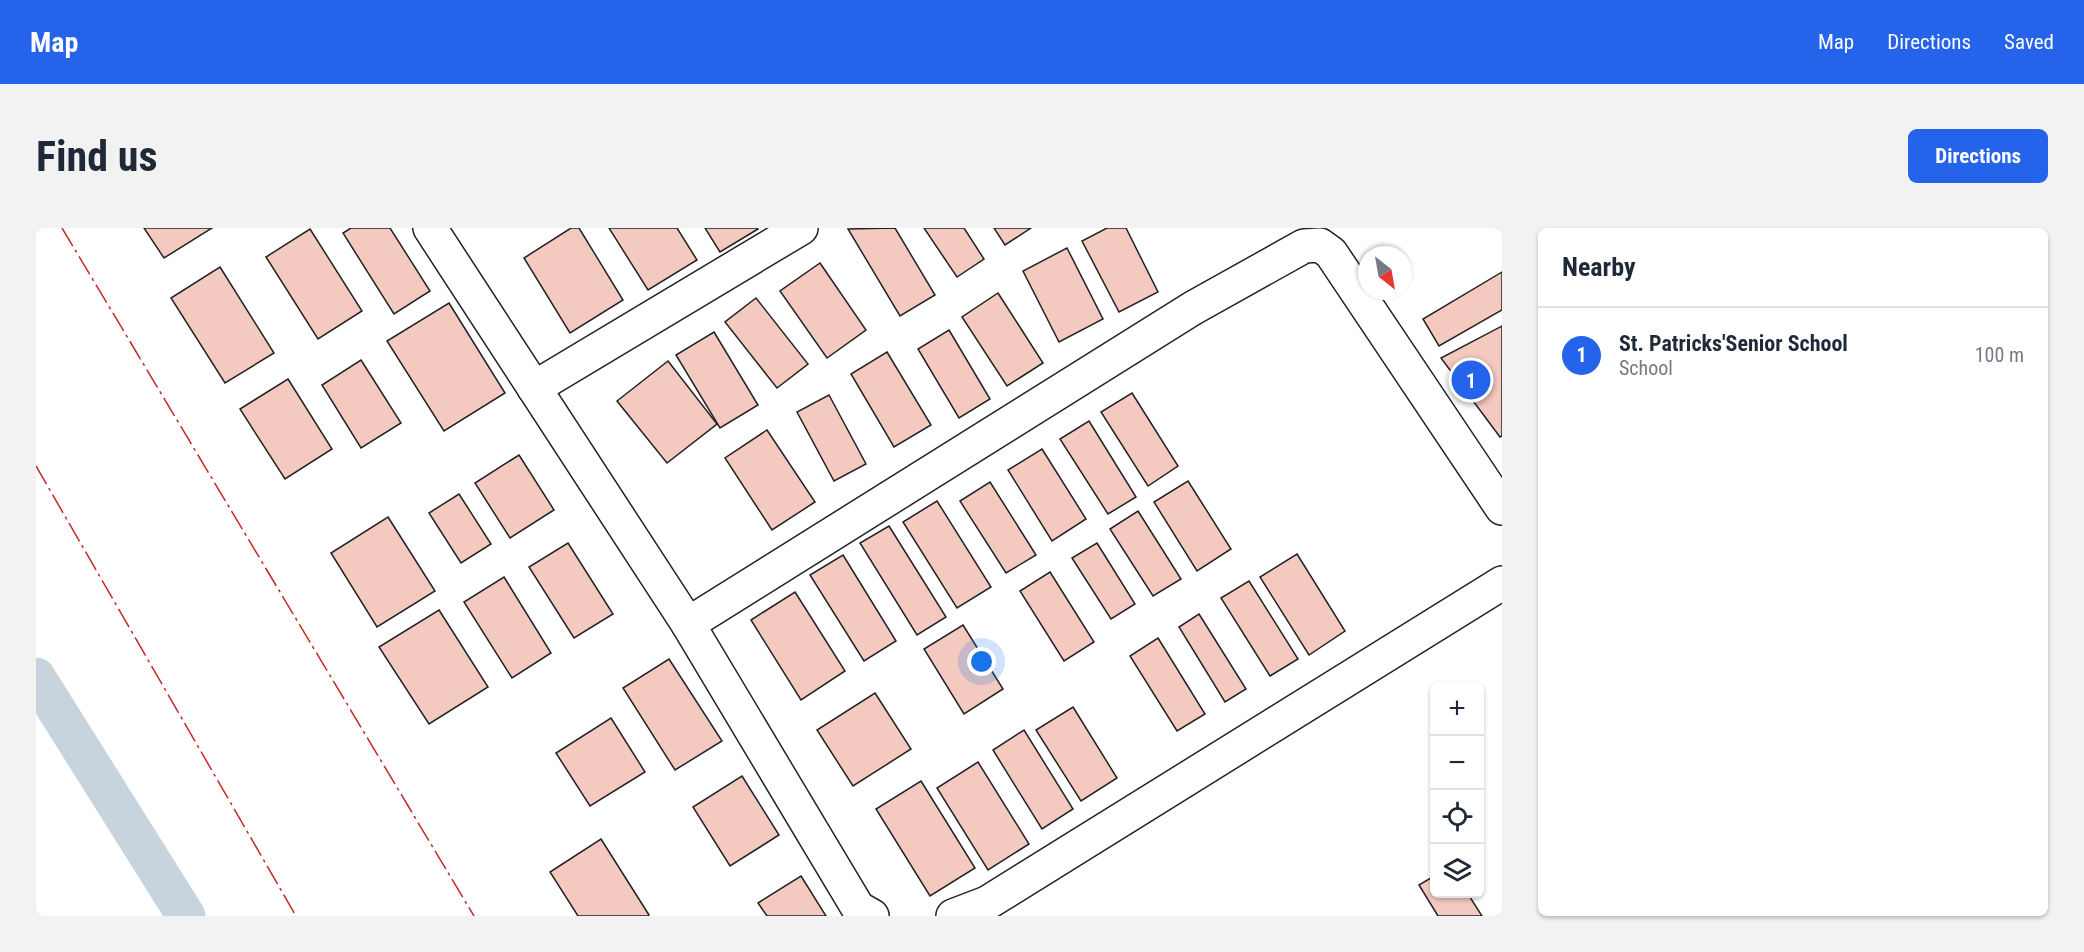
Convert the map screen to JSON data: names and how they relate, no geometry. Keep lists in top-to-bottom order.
{
  "north": "bottom right",
  "page": {
    "header": "Map",
    "nav": ["Map", "Directions", "Saved"],
    "buttons": "Directions",
    "title": "Find us",
    "heading": "Nearby",
    "list": [
      {
        "mark": "1",
        "name": "St. Patricks'Senior School",
        "note": "School",
        "value": "100 m"
      }
    ],
    "pins": "1",
    "map_buttons": ["+", "−"]
  }
}
